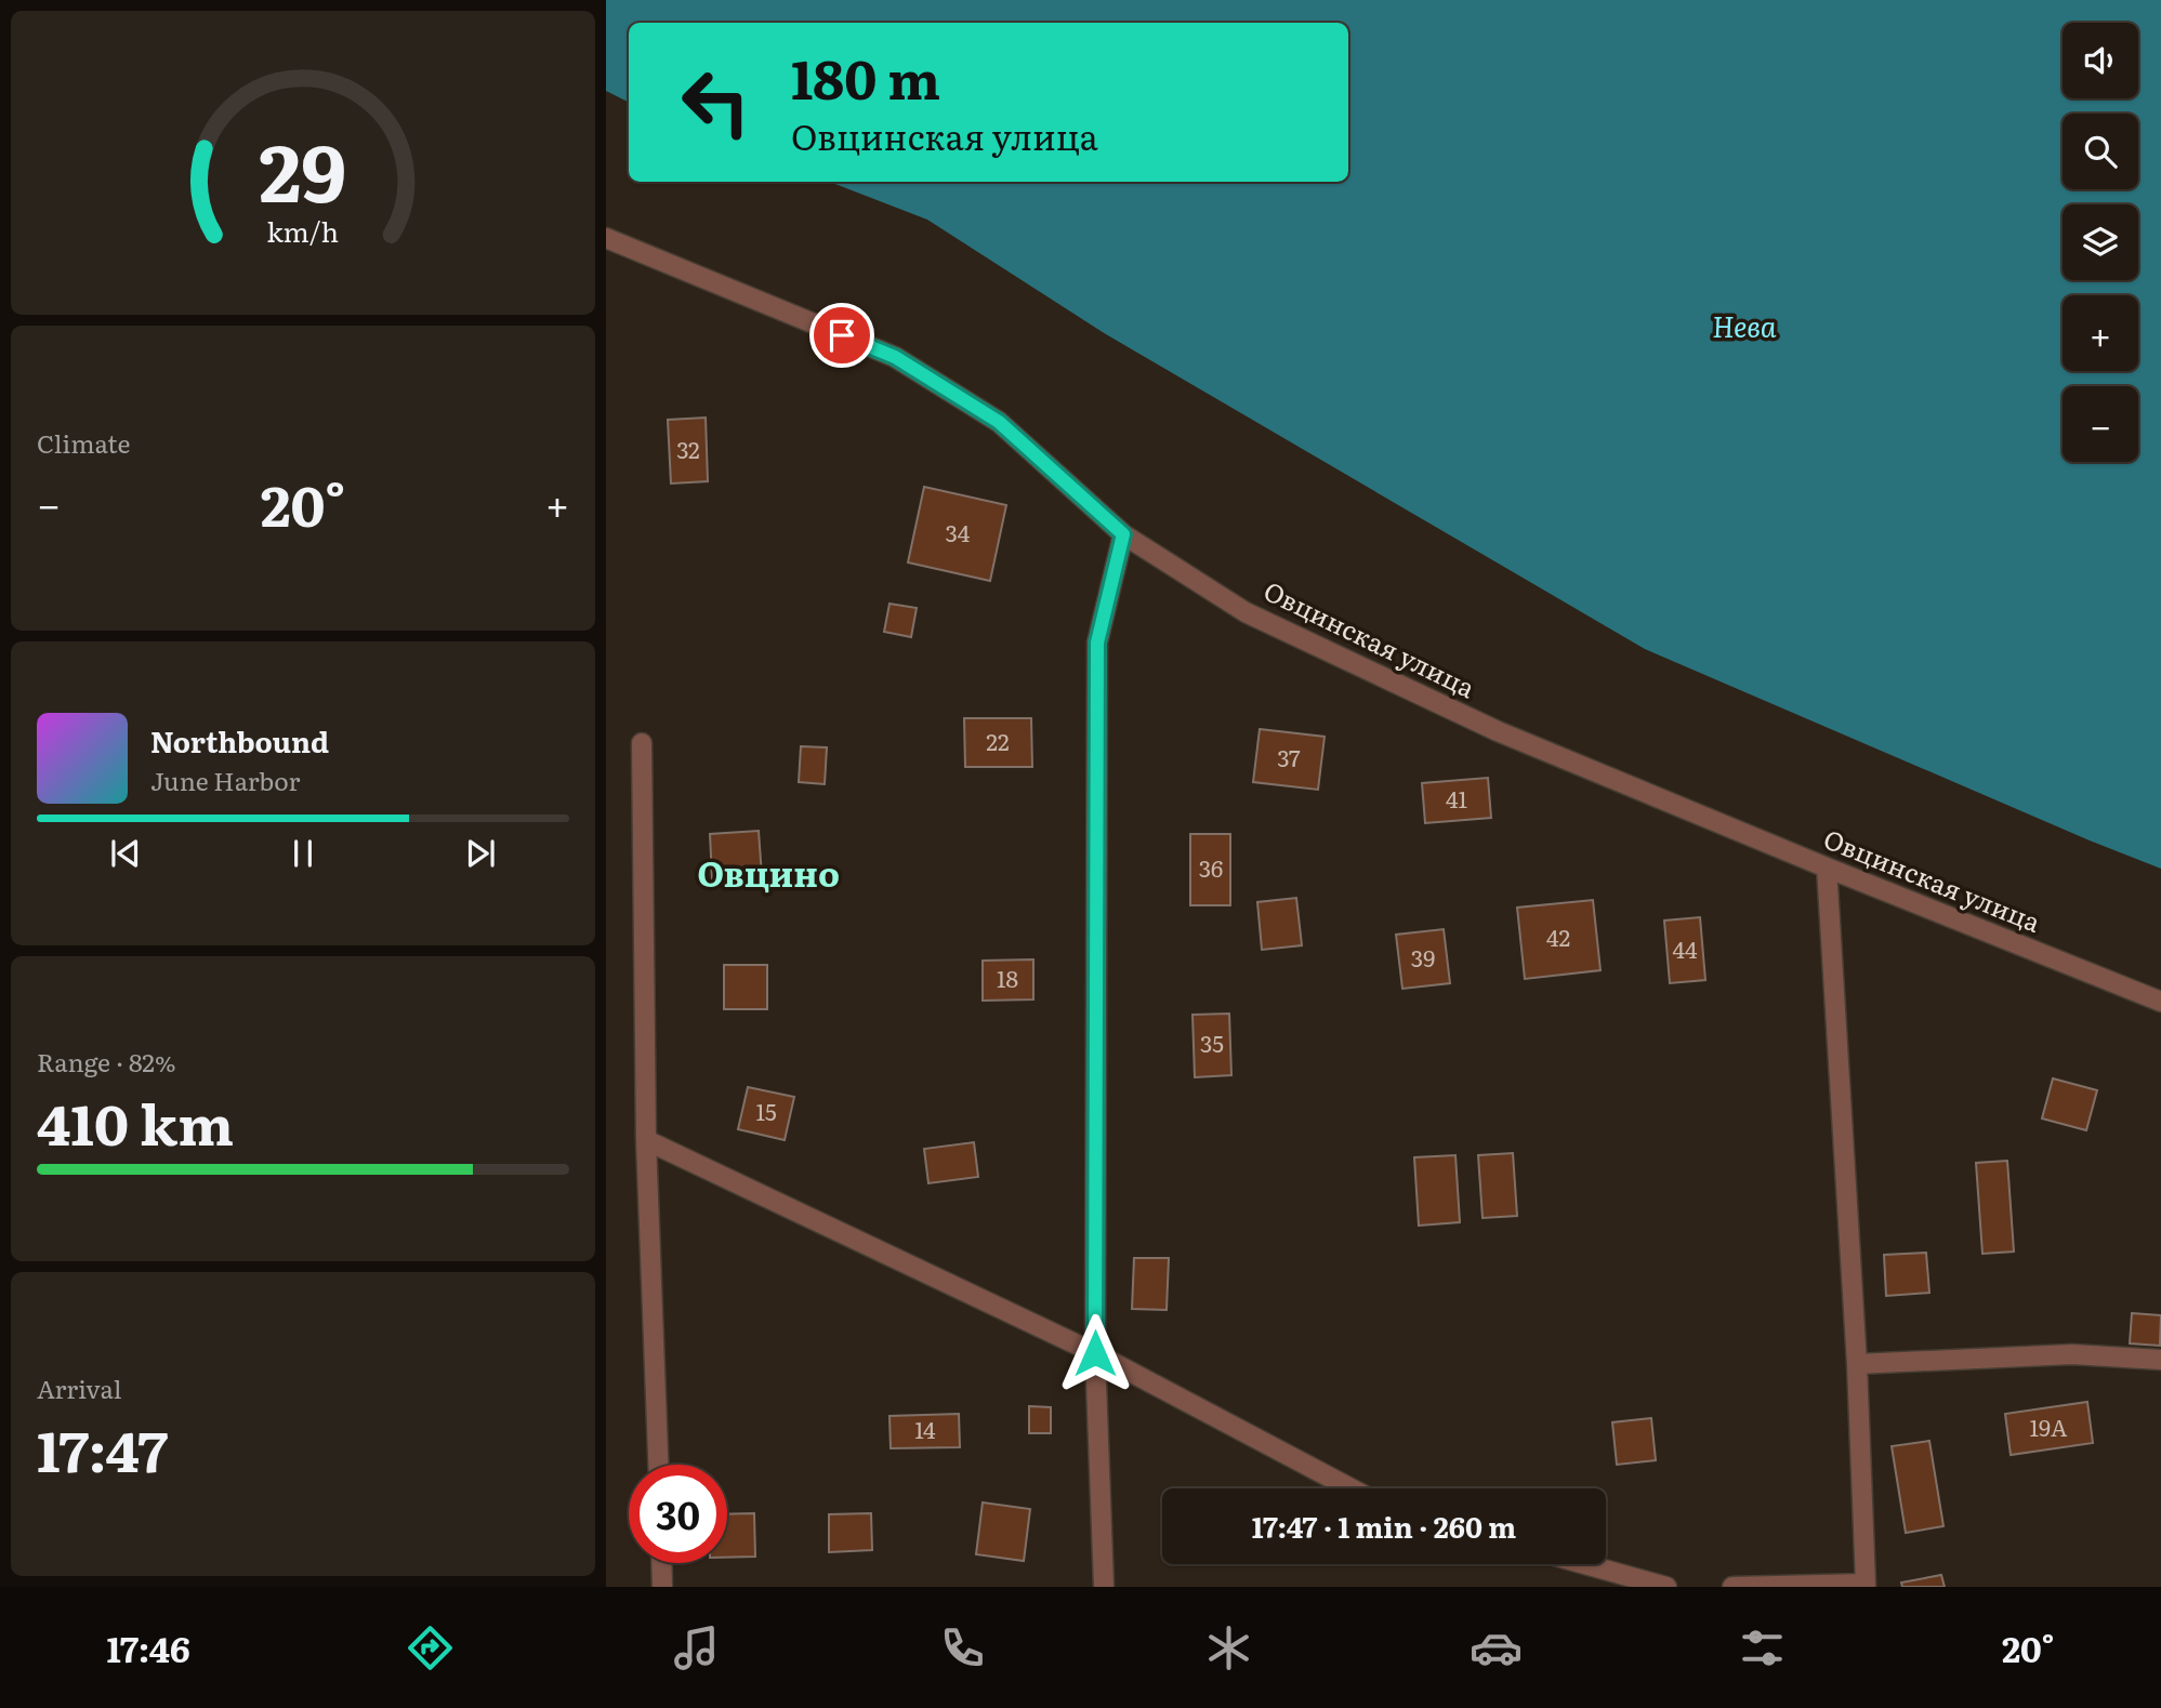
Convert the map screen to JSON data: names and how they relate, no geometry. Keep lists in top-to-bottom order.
{
  "streets": {
    "street": ["Овцинская улица"]
  },
  "districts": ["Овцино"],
  "water": ["Нева"],
  "house_numbers": [
    "32",
    "34",
    "22",
    "37",
    "41",
    "36",
    "42",
    "44",
    "39",
    "18",
    "35",
    "15",
    "19А",
    "14"
  ],
  "page": {
    "map_buttons": ["+", "−"],
    "turn": ["180 m", "Овцинская улица"],
    "tile": [
      "Climate",
      ["Range · 82%", "410 km"],
      ["Arrival", "17:47"]
    ],
    "heat": ["−", "20°", "+"],
    "song": ["Northbound", "June Harbor"],
    "limit": "30",
    "trip": "17:47 · 1 min · 260 m",
    "tabs": ["17:46", "20°"],
    "gauge": ["29", "km/h"]
  }
}
